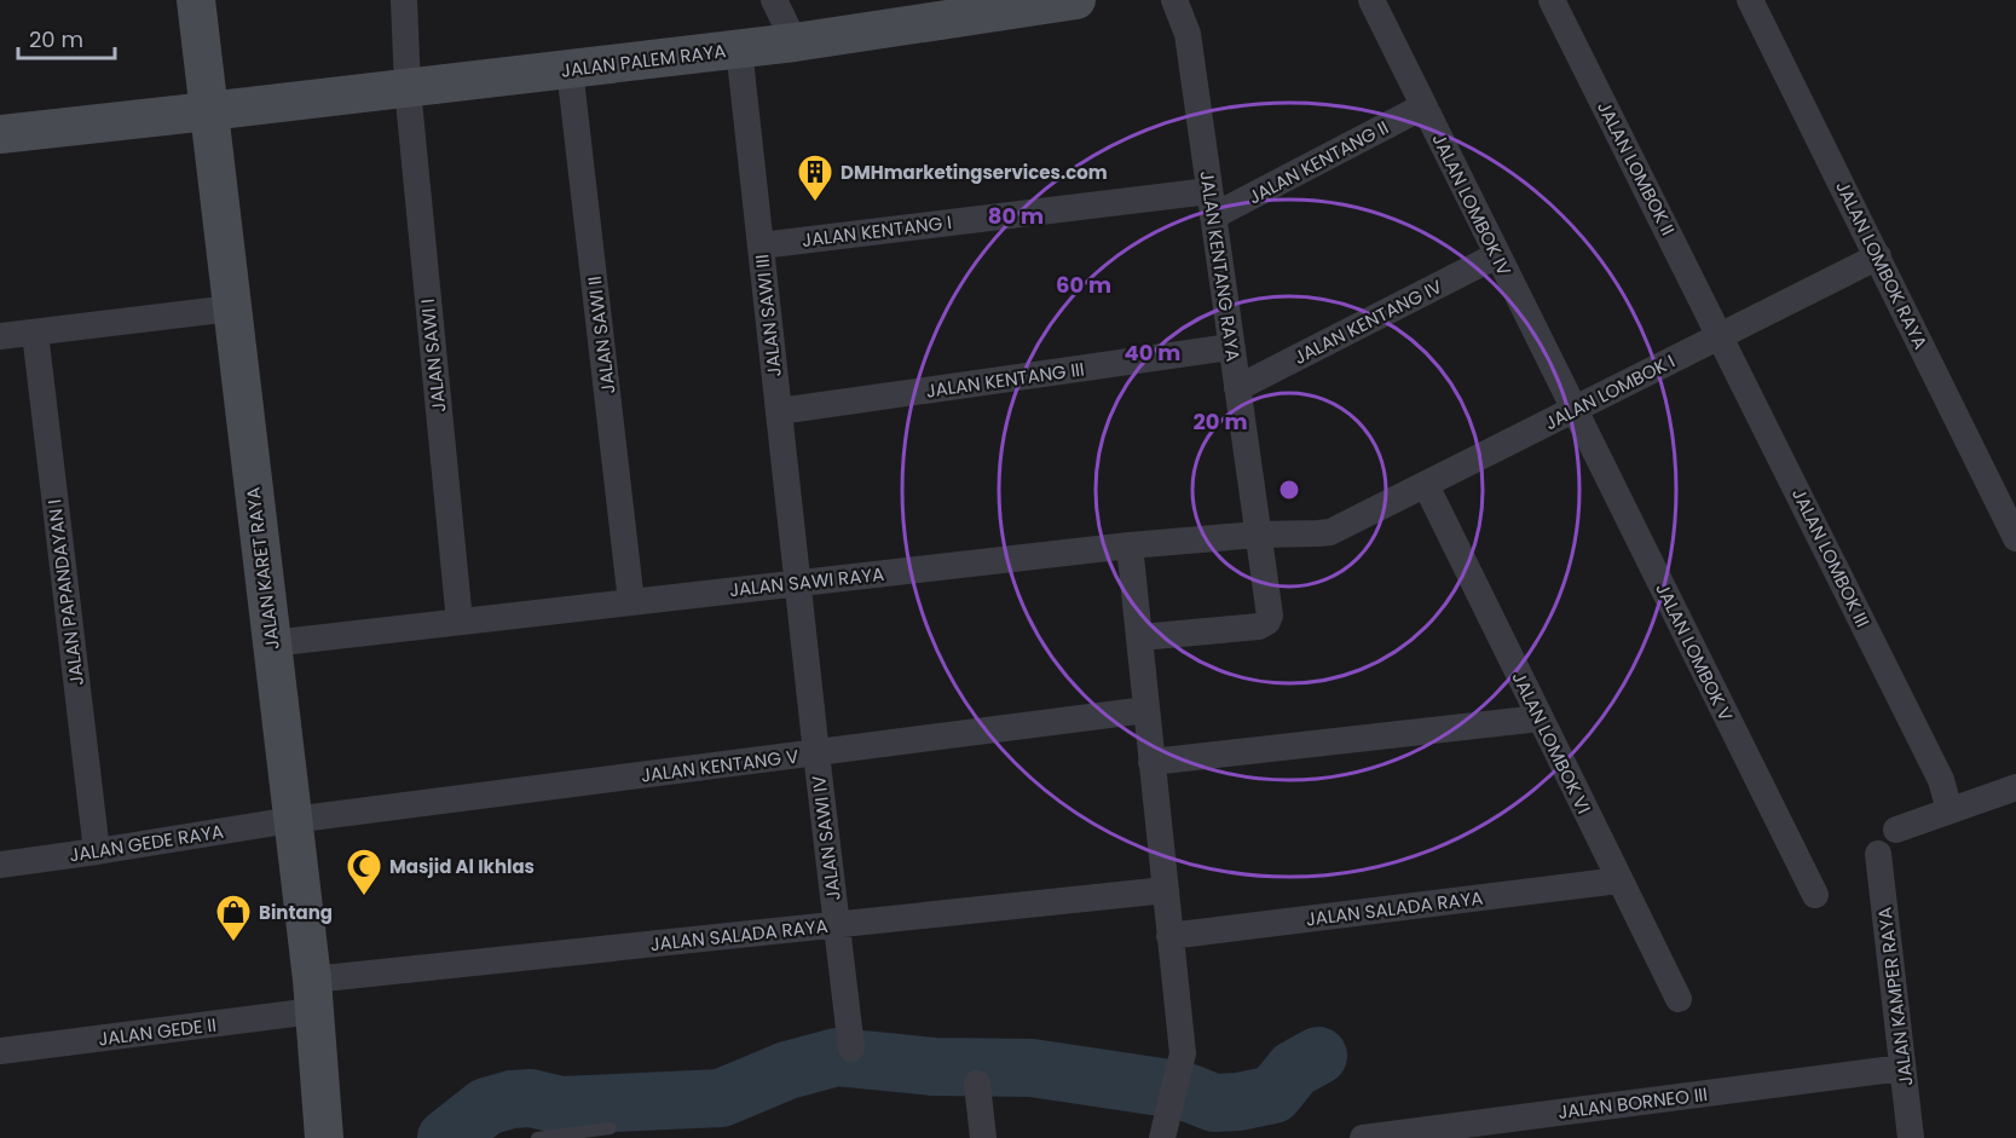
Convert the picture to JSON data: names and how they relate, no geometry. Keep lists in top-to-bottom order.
{
  "streets": {
    "street": [
      "JALAN PALEM RAYA",
      "JALAN KENTANG II",
      "JALAN LOMBOK II",
      "JALAN LOMBOK IV",
      "JALAN KENTANG I",
      "JALAN LOMBOK RAYA",
      "JALAN KENTANG RAYA",
      "JALAN SAWI III",
      "JALAN KENTANG IV",
      "JALAN SAWI II",
      "JALAN SAWI I",
      "JALAN KENTANG III",
      "JALAN LOMBOK I",
      "JALAN LOMBOK III",
      "JALAN KARET RAYA",
      "JALAN SAWI RAYA",
      "JALAN PAPANDAYAN I",
      "JALAN LOMBOK V",
      "JALAN LOMBOK VI",
      "JALAN KENTANG V",
      "JALAN SAWI IV",
      "JALAN GEDE RAYA",
      "JALAN SALADA RAYA",
      "JALAN KAMPER RAYA",
      "JALAN GEDE II",
      "JALAN BORNEO III"
    ]
  },
  "crossings": [
    ["JALAN PALEM RAYA", "JALAN SAWI III"],
    ["JALAN PALEM RAYA", "JALAN SAWI II"],
    ["JALAN PALEM RAYA", "JALAN SAWI I"],
    ["JALAN PALEM RAYA", "JALAN KARET RAYA"],
    ["JALAN KENTANG II", "JALAN LOMBOK IV"],
    ["JALAN KENTANG II", "JALAN KENTANG I"],
    ["JALAN KENTANG II", "JALAN KENTANG RAYA"],
    ["JALAN LOMBOK II", "JALAN LOMBOK I"],
    ["JALAN LOMBOK II", "JALAN LOMBOK III"],
    ["JALAN LOMBOK IV", "JALAN KENTANG IV"],
    ["JALAN LOMBOK IV", "JALAN LOMBOK I"],
    ["JALAN LOMBOK IV", "JALAN LOMBOK V"],
    ["JALAN KENTANG I", "JALAN KENTANG RAYA"],
    ["JALAN KENTANG I", "JALAN SAWI III"],
    ["JALAN LOMBOK RAYA", "JALAN LOMBOK I"],
    ["JALAN KENTANG RAYA", "JALAN KENTANG IV"],
    ["JALAN KENTANG RAYA", "JALAN KENTANG III"],
    ["JALAN KENTANG RAYA", "JALAN SAWI RAYA"],
    ["JALAN SAWI III", "JALAN KENTANG III"],
    ["JALAN SAWI III", "JALAN SAWI RAYA"],
    ["JALAN SAWI III", "JALAN SAWI IV"],
    ["JALAN SAWI II", "JALAN SAWI RAYA"],
    ["JALAN SAWI I", "JALAN SAWI RAYA"],
    ["JALAN LOMBOK I", "JALAN LOMBOK III"],
    ["JALAN LOMBOK I", "JALAN SAWI RAYA"],
    ["JALAN LOMBOK I", "JALAN LOMBOK V"],
    ["JALAN LOMBOK I", "JALAN LOMBOK VI"],
    ["JALAN KARET RAYA", "JALAN SAWI RAYA"],
    ["JALAN KARET RAYA", "JALAN KENTANG V"],
    ["JALAN KARET RAYA", "JALAN GEDE RAYA"],
    ["JALAN KARET RAYA", "JALAN SALADA RAYA"],
    ["JALAN KARET RAYA", "JALAN GEDE II"],
    ["JALAN SAWI RAYA", "JALAN SAWI IV"],
    ["JALAN PAPANDAYAN I", "JALAN GEDE RAYA"],
    ["JALAN LOMBOK VI", "JALAN SALADA RAYA"],
    ["JALAN KENTANG V", "JALAN SAWI IV"],
    ["JALAN KENTANG V", "JALAN GEDE RAYA"],
    ["JALAN SAWI IV", "JALAN SALADA RAYA"],
    ["JALAN SALADA RAYA", "JALAN GEDE II"],
    ["JALAN KAMPER RAYA", "JALAN BORNEO III"]
  ],
  "places": {
    "building": ["DMHmarketingservices.com"],
    "mosque": ["Masjid Al Ikhlas"],
    "shop": ["Bintang"]
  },
  "scale_bar": "20 m",
  "rings": [
    "80 m",
    "60 m",
    "40 m",
    "20 m"
  ]
}
